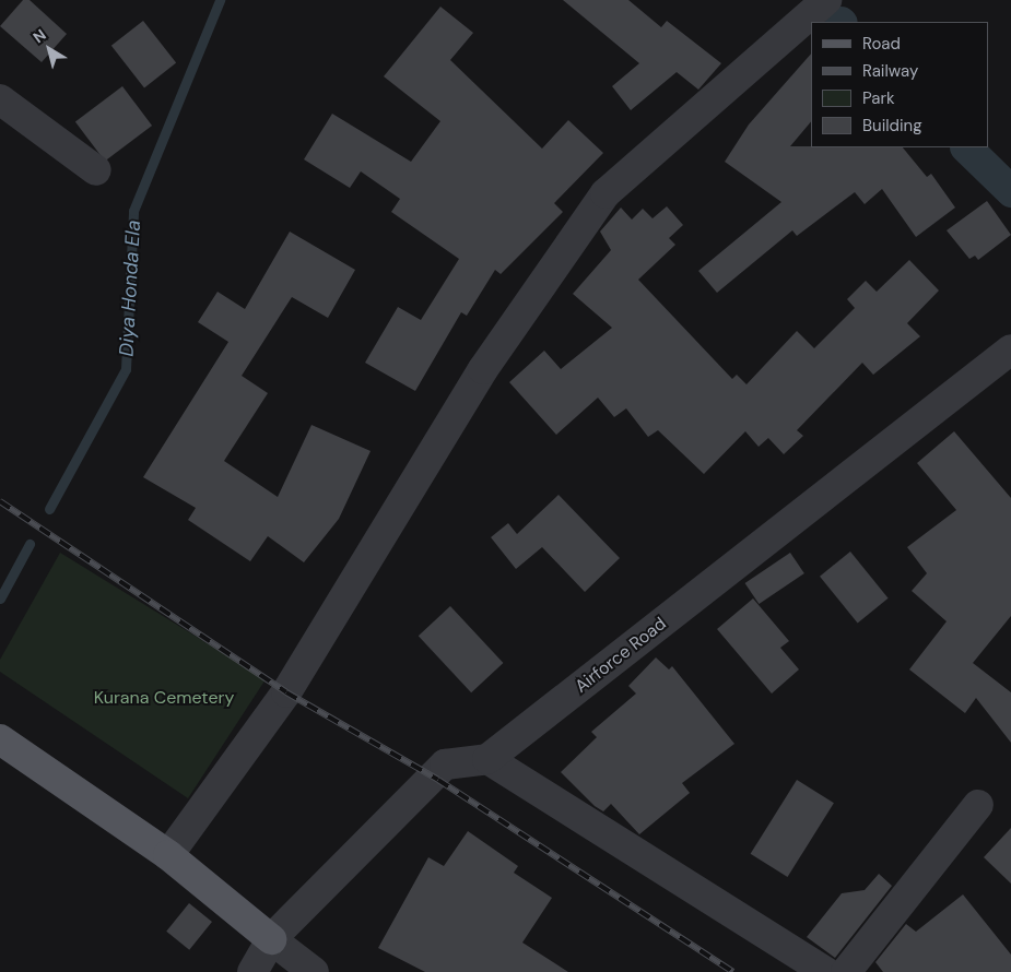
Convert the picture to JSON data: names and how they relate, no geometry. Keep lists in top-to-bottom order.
{
  "streets": {
    "street": ["Airforce Road"]
  },
  "water": ["Diya Honda Ela"],
  "parks": ["Kurana Cemetery"],
  "legend": [
    "Road",
    "Railway",
    "Park",
    "Building"
  ],
  "north": "top left"
}
